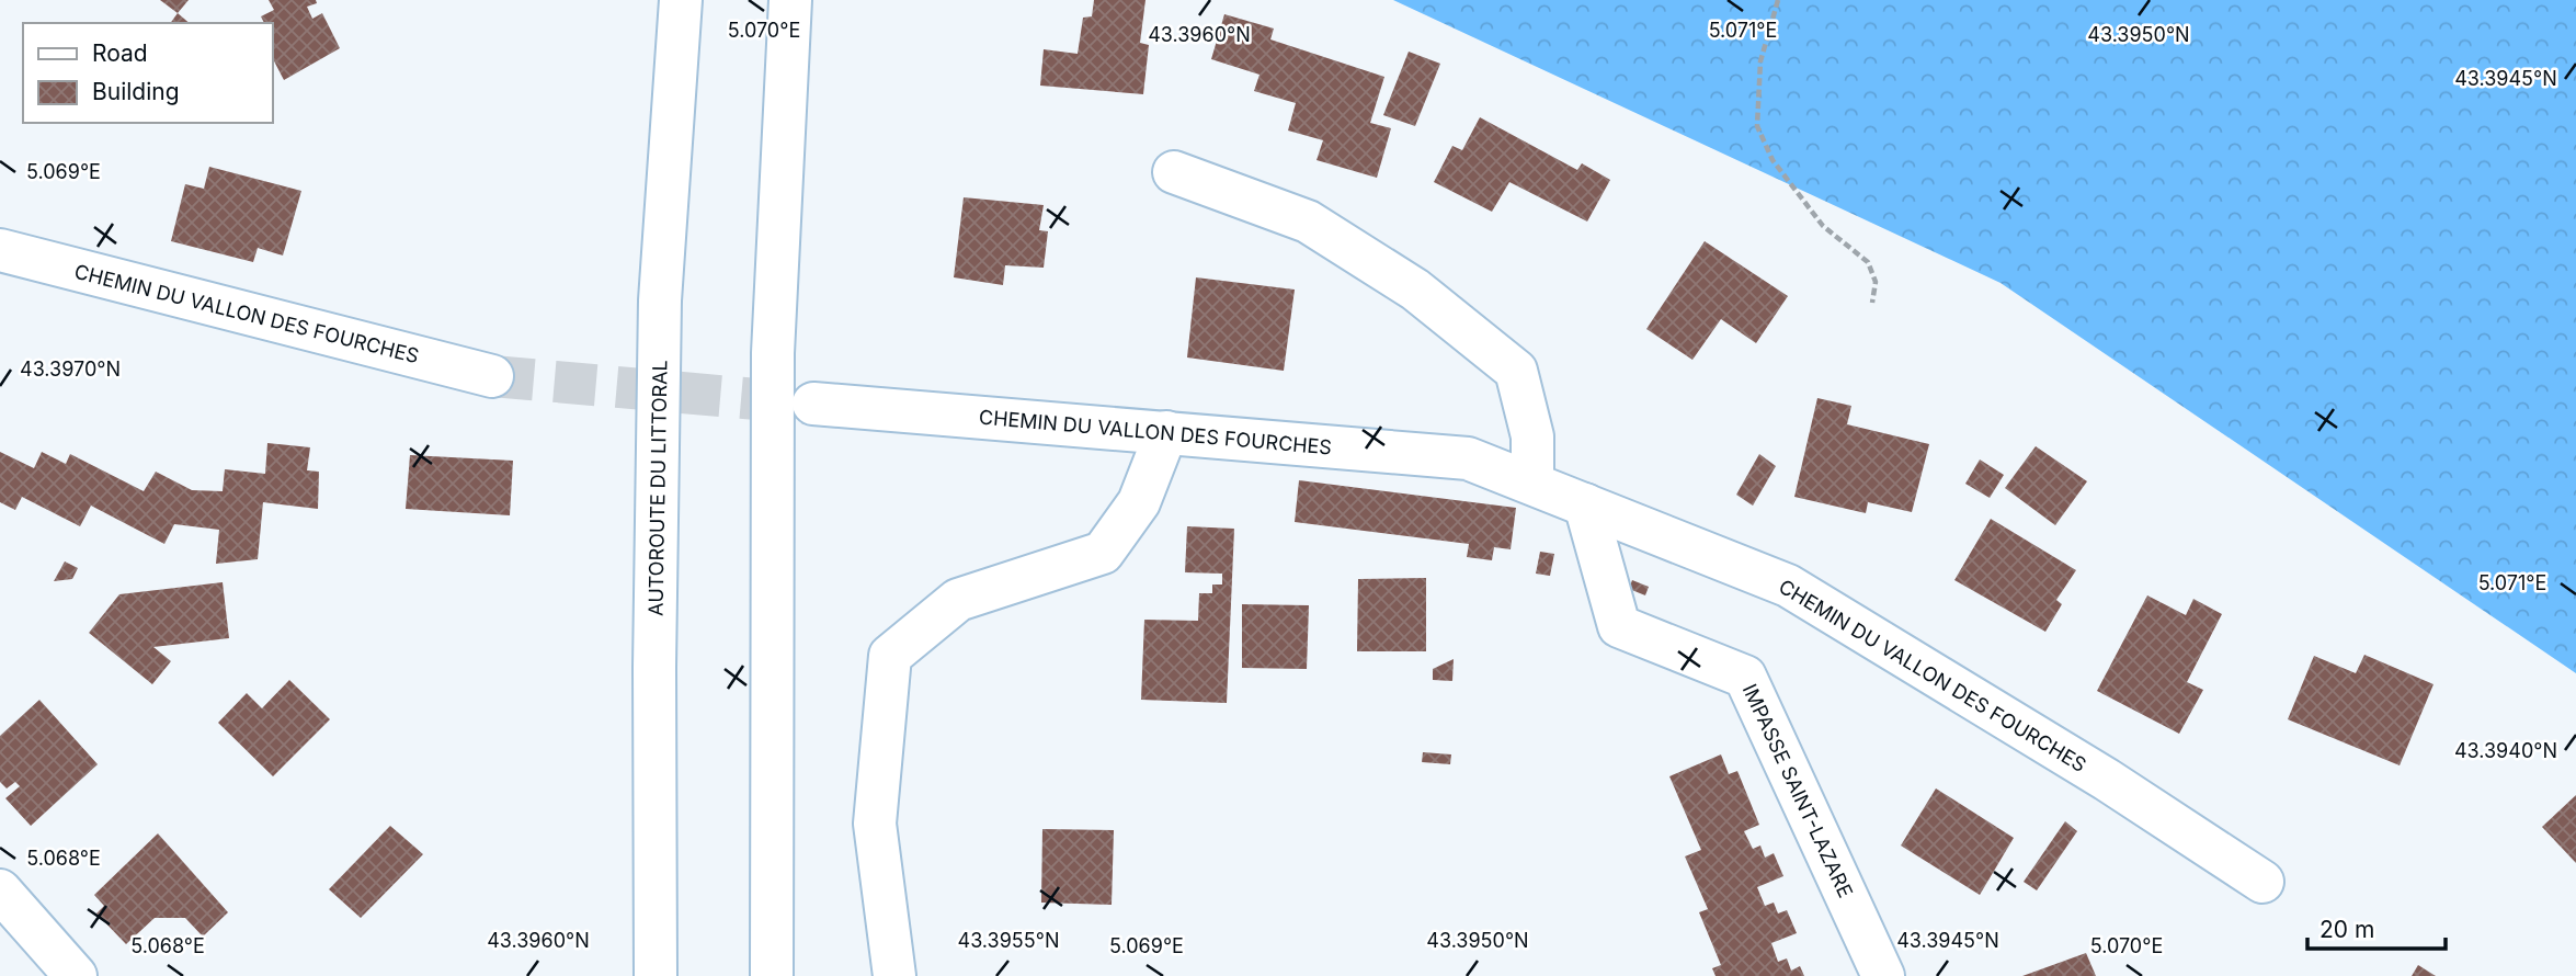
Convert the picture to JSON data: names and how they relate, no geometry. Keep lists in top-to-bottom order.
{
  "streets": {
    "main road": ["CHEMIN DU VALLON DES FOURCHES", "AUTOROUTE DU LITTORAL", "IMPASSE SAINT-LAZARE"]
  },
  "crossings": [
    ["CHEMIN DU VALLON DES FOURCHES", "IMPASSE SAINT-LAZARE"]
  ],
  "legend": ["Road", "Building"],
  "scale_bar": "20 m",
  "coordinates": [
    "5.071°E",
    "5.070°E",
    "43.3960°N",
    "43.3950°N",
    "43.3945°N",
    "5.069°E",
    "43.3970°N",
    "43.3940°N",
    "5.068°E",
    "43.3955°N"
  ]
}
